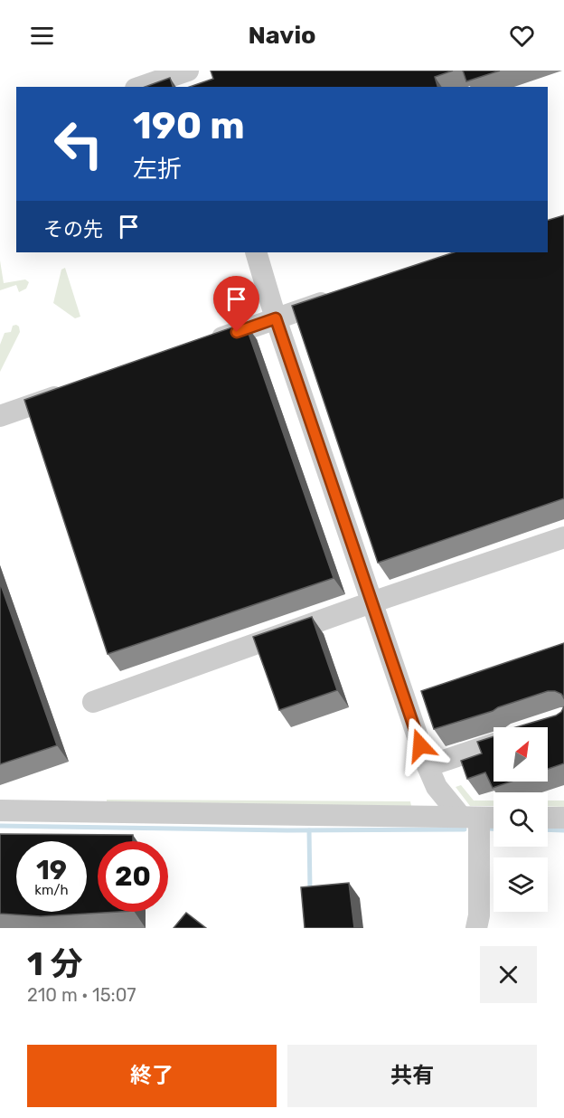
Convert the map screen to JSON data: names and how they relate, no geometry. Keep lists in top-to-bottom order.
{
  "north": "top right",
  "page": {
    "header": "Navio",
    "turn": ["190 m", "左折"],
    "then": "その先",
    "speed": "19 km/h",
    "limit": "20",
    "heading": ["1 分", "210 m · 15:07"],
    "buttons": ["終了", "共有"]
  }
}
